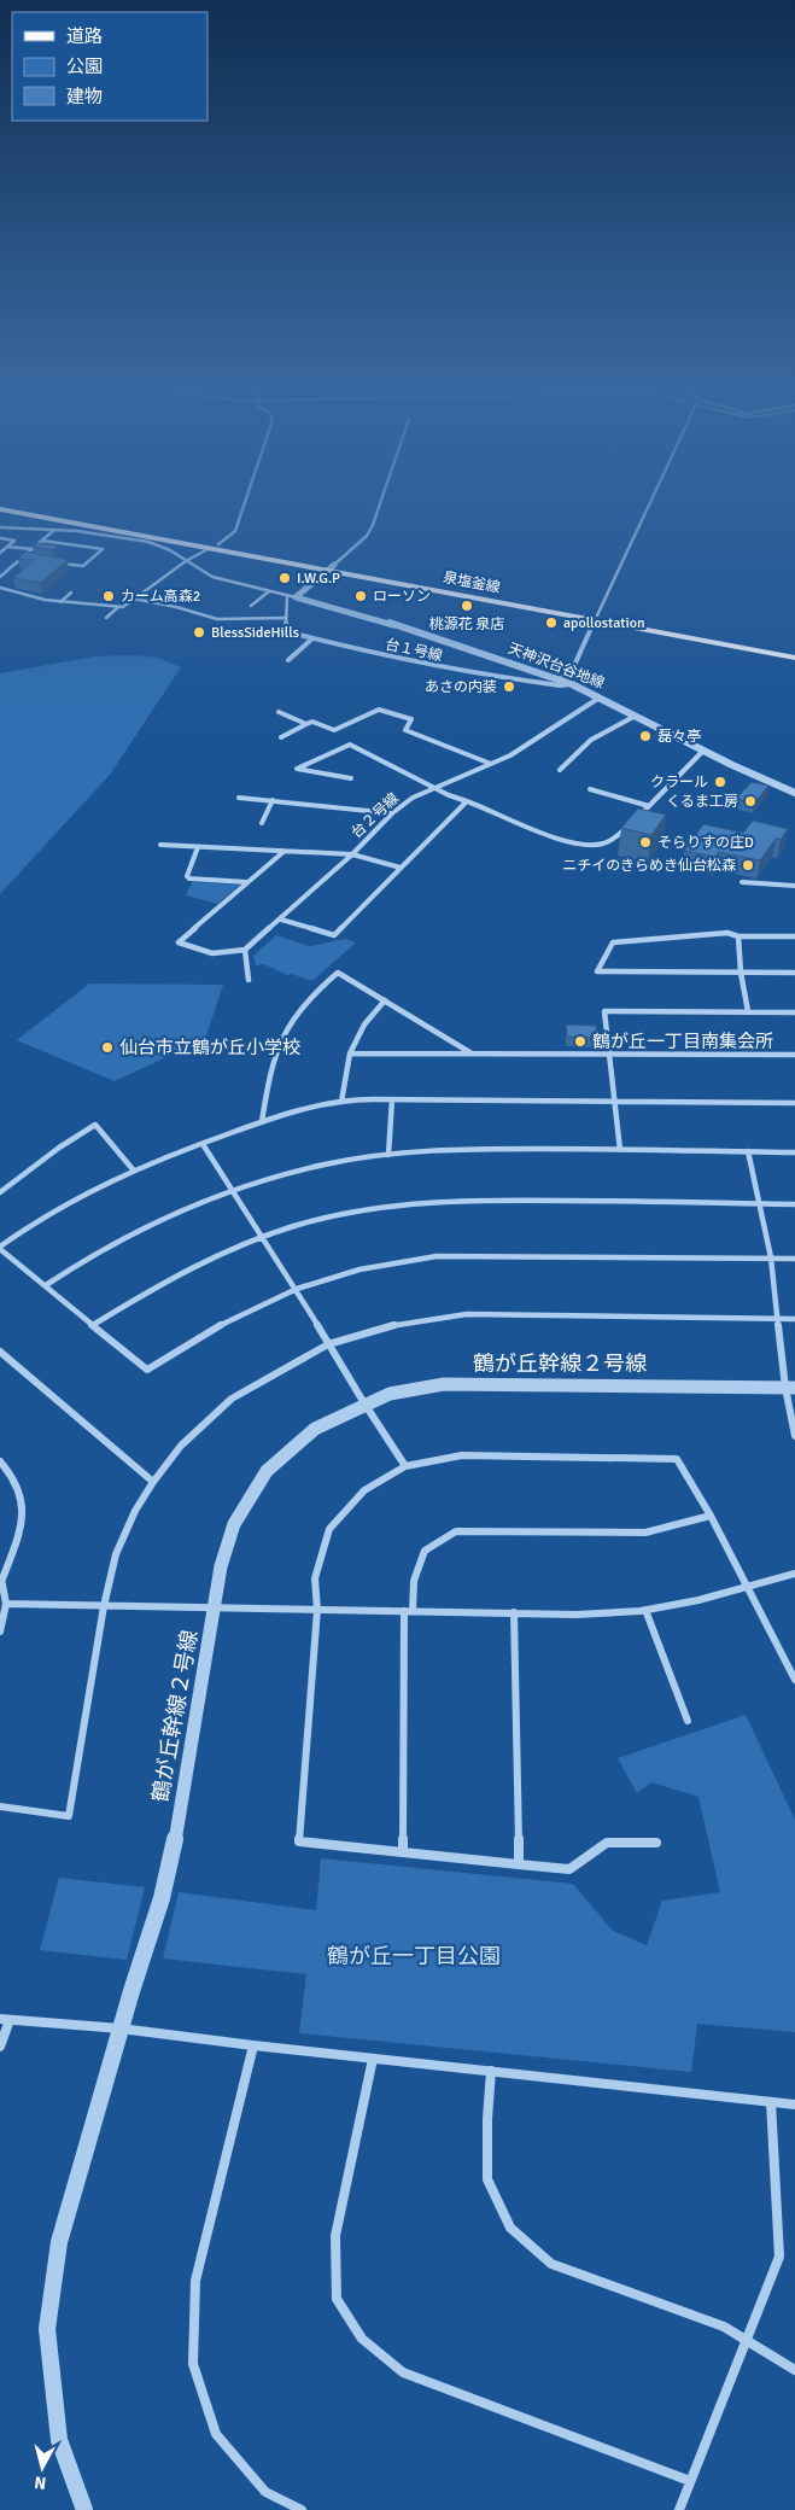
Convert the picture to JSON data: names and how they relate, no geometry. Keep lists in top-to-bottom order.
{
  "streets": {
    "main road": ["泉塩釜線"],
    "street": [
      "台１号線",
      "天神沢台谷地線",
      "台２号線",
      "鶴が丘幹線２号線"
    ]
  },
  "crossings": [
    ["台１号線", "天神沢台谷地線"],
    ["天神沢台谷地線", "台２号線"]
  ],
  "parks": ["鶴が丘一丁目公園"],
  "places": [
    "I.W.G.P",
    "カーム高森2",
    "ローソン",
    "桃源花 泉店",
    "apollostation",
    "BlessSideHills",
    "あさの内装",
    "磊々亭",
    "クラール",
    "くるま工房",
    "そらりすの庄D",
    "ニチイのきらめき仙台松森",
    "鶴が丘一丁目南集会所",
    "仙台市立鶴が丘小学校"
  ],
  "legend": ["道路", "公園", "建物"],
  "north": "bottom"
}
